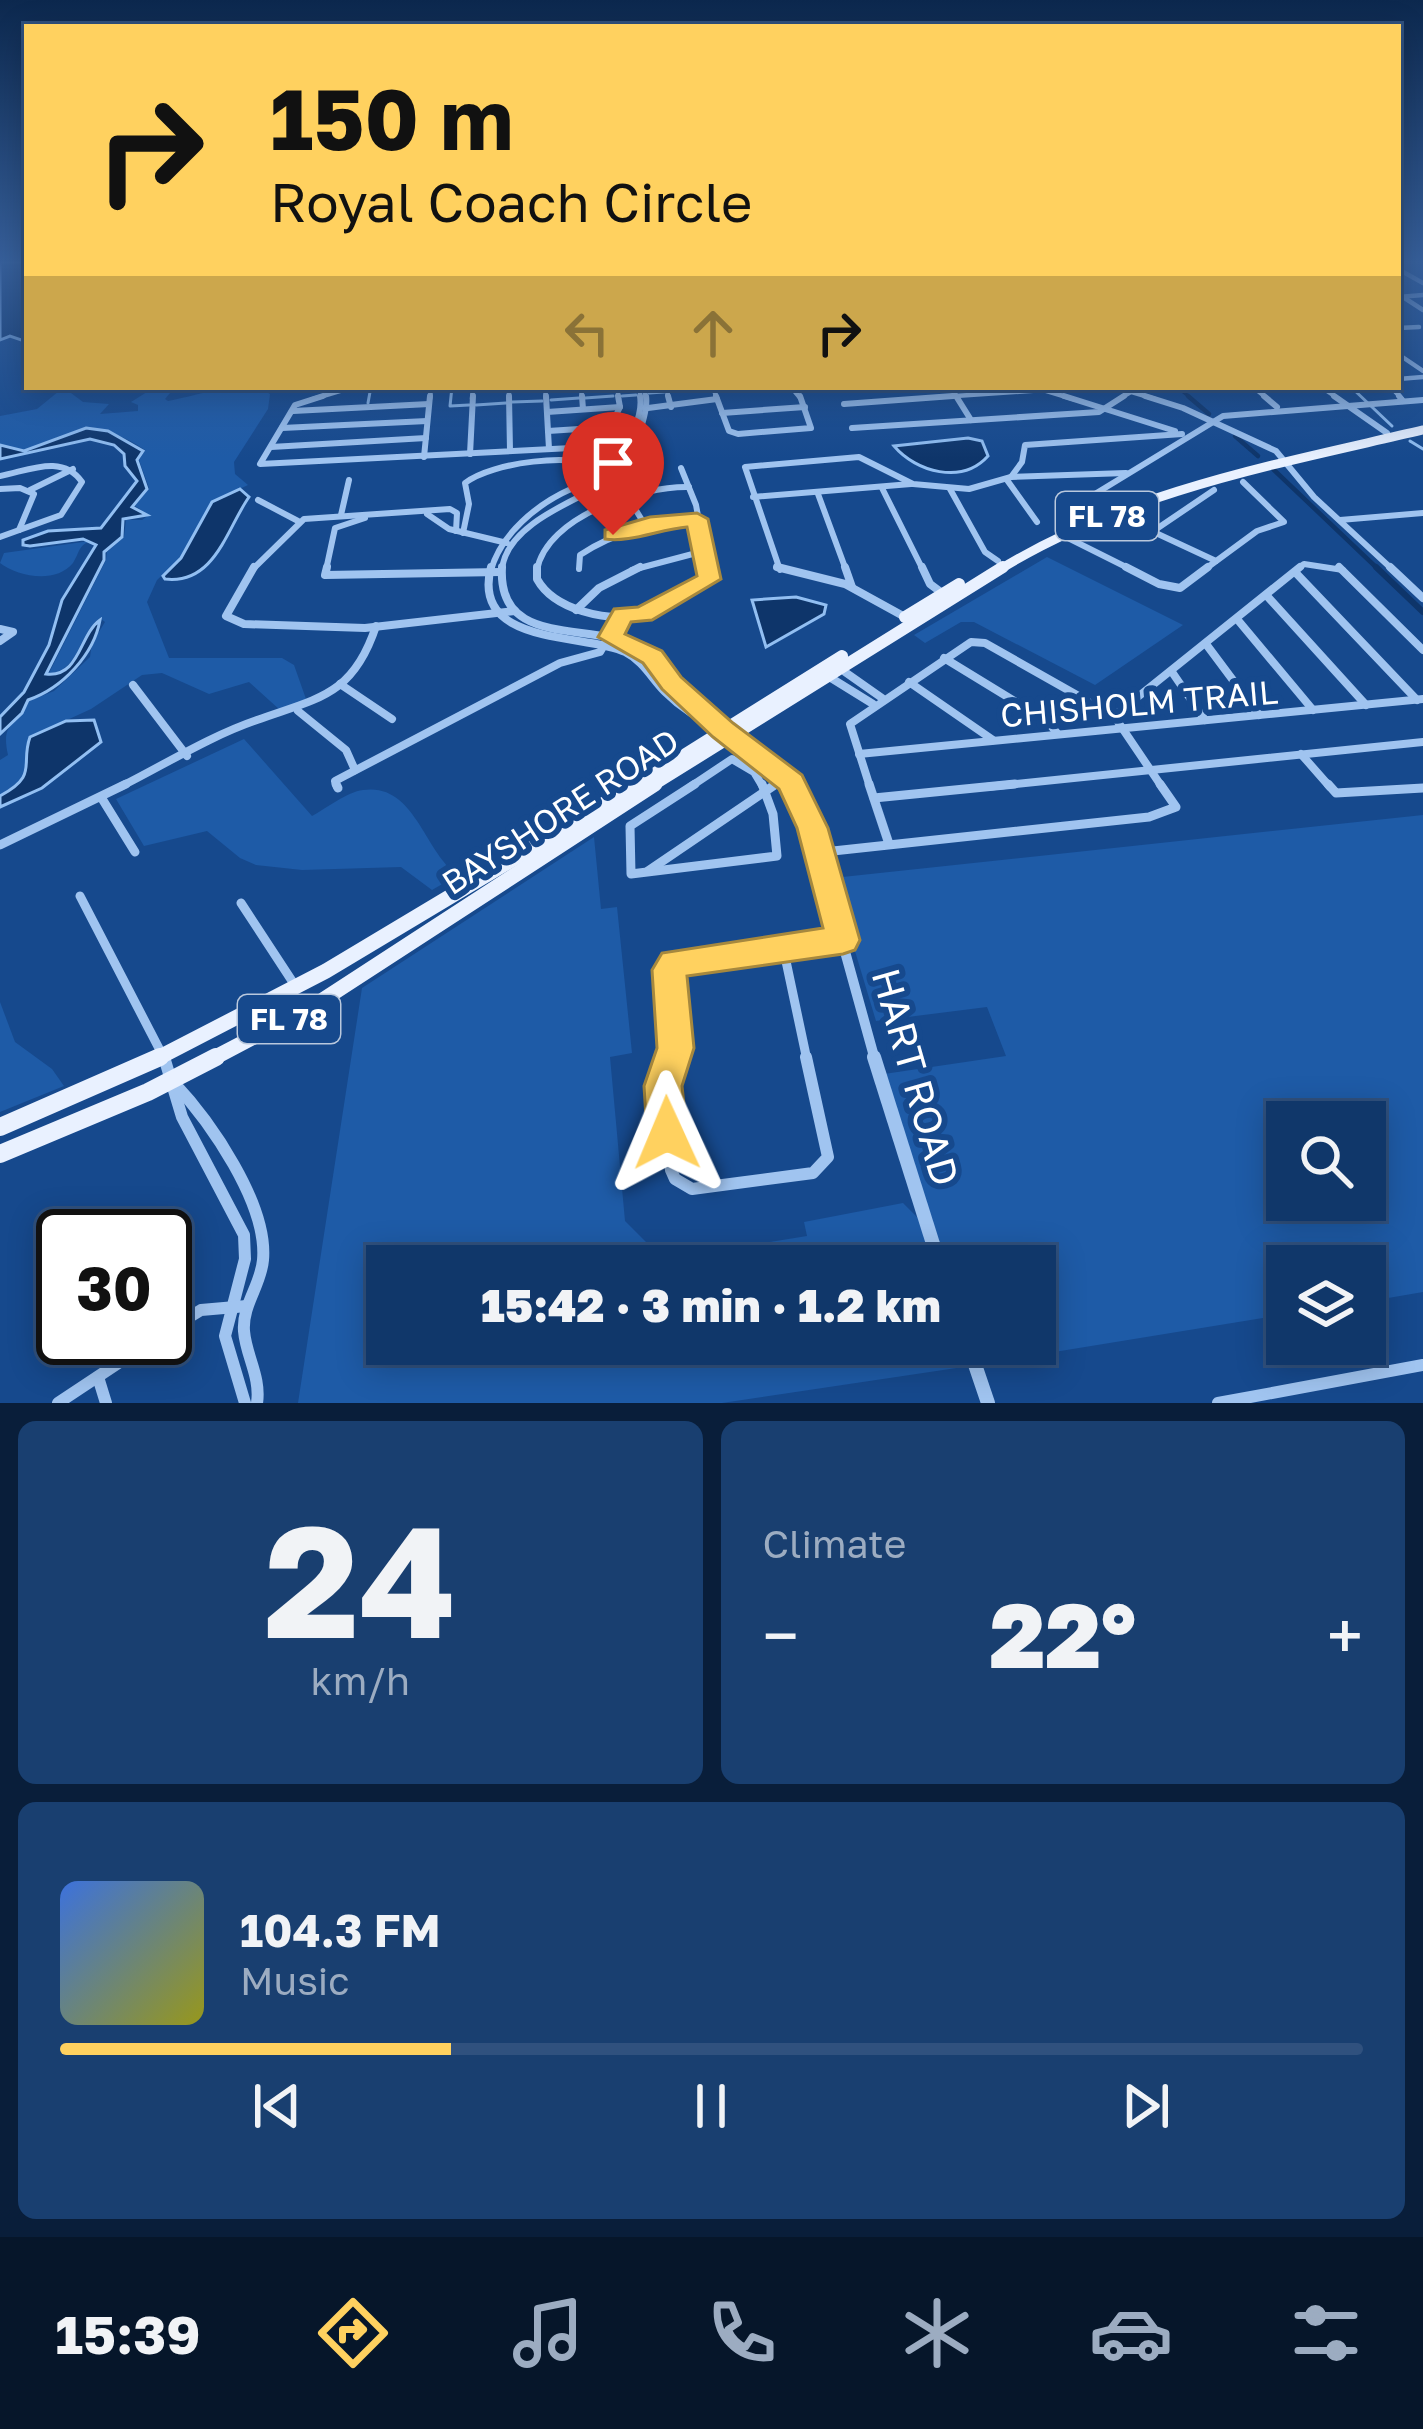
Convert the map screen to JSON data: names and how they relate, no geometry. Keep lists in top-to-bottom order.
{
  "streets": {
    "main road": ["FL 78", "BAYSHORE ROAD"],
    "street": ["CHISHOLM TRAIL", "HART ROAD"]
  },
  "crossings": [
    ["BAYSHORE ROAD", "HART ROAD"]
  ],
  "page": {
    "turn": ["150 m", "Royal Coach Circle"],
    "limit": "30",
    "trip": "15:42 · 3 min · 1.2 km",
    "tile": [
      ["24", "km/h"],
      "Climate"
    ],
    "heat": ["−", "22°", "+"],
    "song": ["104.3 FM", "Music"],
    "tabs": "15:39"
  }
}
